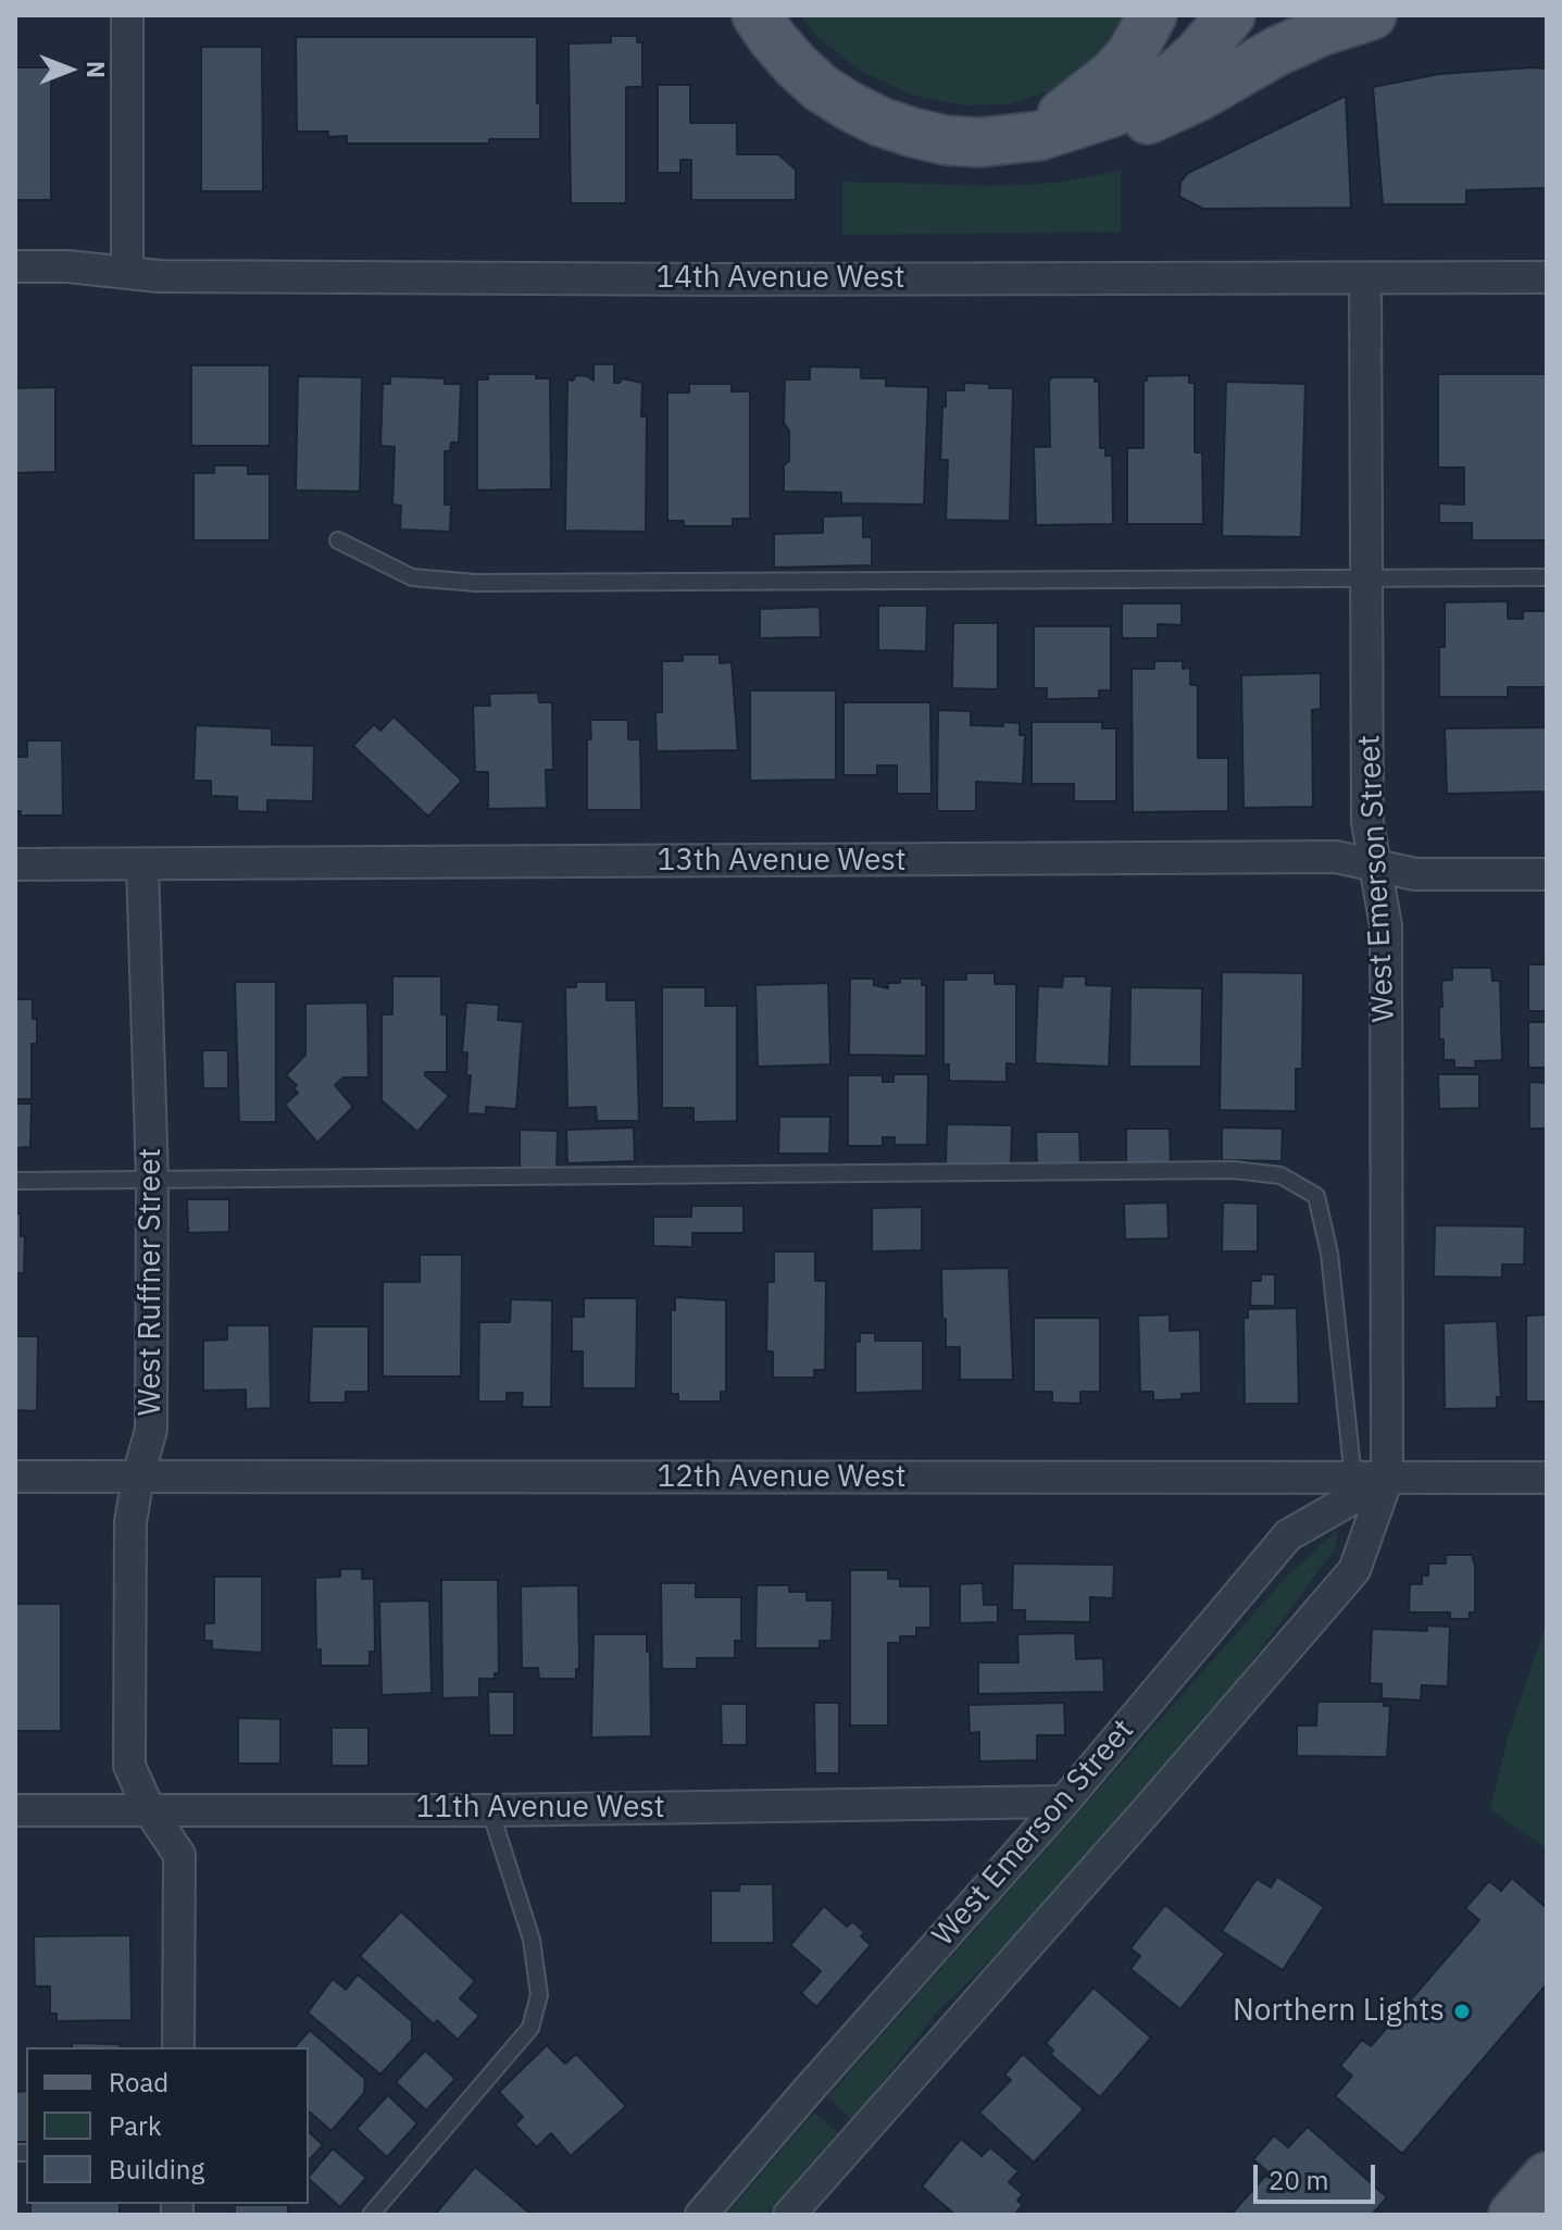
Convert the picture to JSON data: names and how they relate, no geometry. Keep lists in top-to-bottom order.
{
  "streets": {
    "street": [
      "14th Avenue West",
      "13th Avenue West",
      "West Emerson Street",
      "West Ruffner Street",
      "12th Avenue West",
      "11th Avenue West"
    ]
  },
  "crossings": [
    ["14th Avenue West", "West Emerson Street"],
    ["13th Avenue West", "West Emerson Street"],
    ["13th Avenue West", "West Ruffner Street"],
    ["West Emerson Street", "12th Avenue West"],
    ["West Emerson Street", "11th Avenue West"],
    ["West Ruffner Street", "12th Avenue West"],
    ["West Ruffner Street", "11th Avenue West"]
  ],
  "places": ["Northern Lights"],
  "legend": ["Road", "Park", "Building"],
  "scale_bar": "20 m",
  "north": "right"
}
